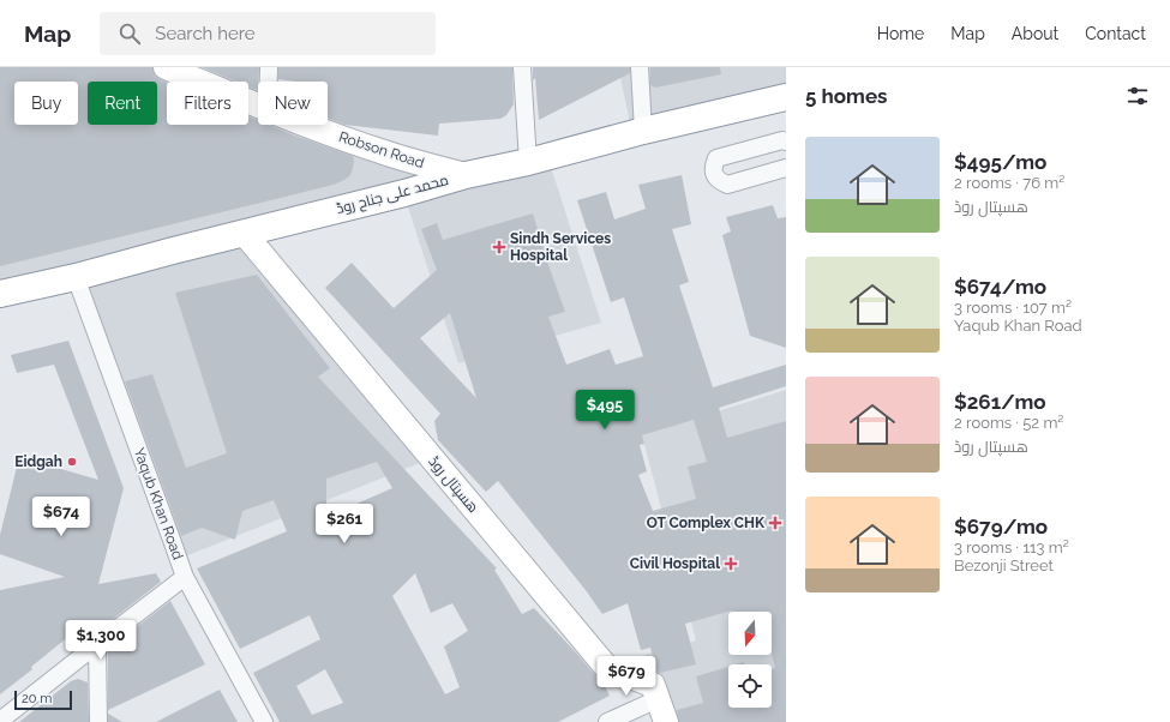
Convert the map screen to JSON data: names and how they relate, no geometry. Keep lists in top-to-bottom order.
{
  "streets": {
    "highway": ["محمد علی جناح روڈ"],
    "street": ["Robson Road", "ھسپتال روڈ", "Yaqub Khan Road"]
  },
  "crossings": [
    ["Robson Road", "محمد علی جناح روڈ"],
    ["محمد علی جناح روڈ", "ھسپتال روڈ"],
    ["محمد علی جناح روڈ", "Yaqub Khan Road"]
  ],
  "places": {
    "health": ["Sindh Services Hospital", "OT Complex CHK", "Civil Hospital"],
    "other": ["Eidgah"]
  },
  "scale_bar": "20 m",
  "north": "bottom",
  "page": {
    "header": "Map",
    "search": "Search here",
    "nav": [
      "Home",
      "Map",
      "About",
      "Contact"
    ],
    "heading": "5 homes",
    "chip": [
      "Buy",
      "Rent",
      "Filters",
      "New"
    ],
    "list": [
      {
        "name": "$495/mo",
        "note": "2 rooms · 76 m² · ھسپتال روڈ"
      },
      {
        "name": "$674/mo",
        "note": "3 rooms · 107 m² · Yaqub Khan Road"
      },
      {
        "name": "$261/mo",
        "note": "2 rooms · 52 m² · ھسپتال روڈ"
      },
      {
        "name": "$679/mo",
        "note": "3 rooms · 113 m² · Bezonji Street"
      }
    ],
    "price": [
      "$495",
      "$674",
      "$261",
      "$1,300",
      "$679"
    ],
    "scale": "20 m"
  }
}
